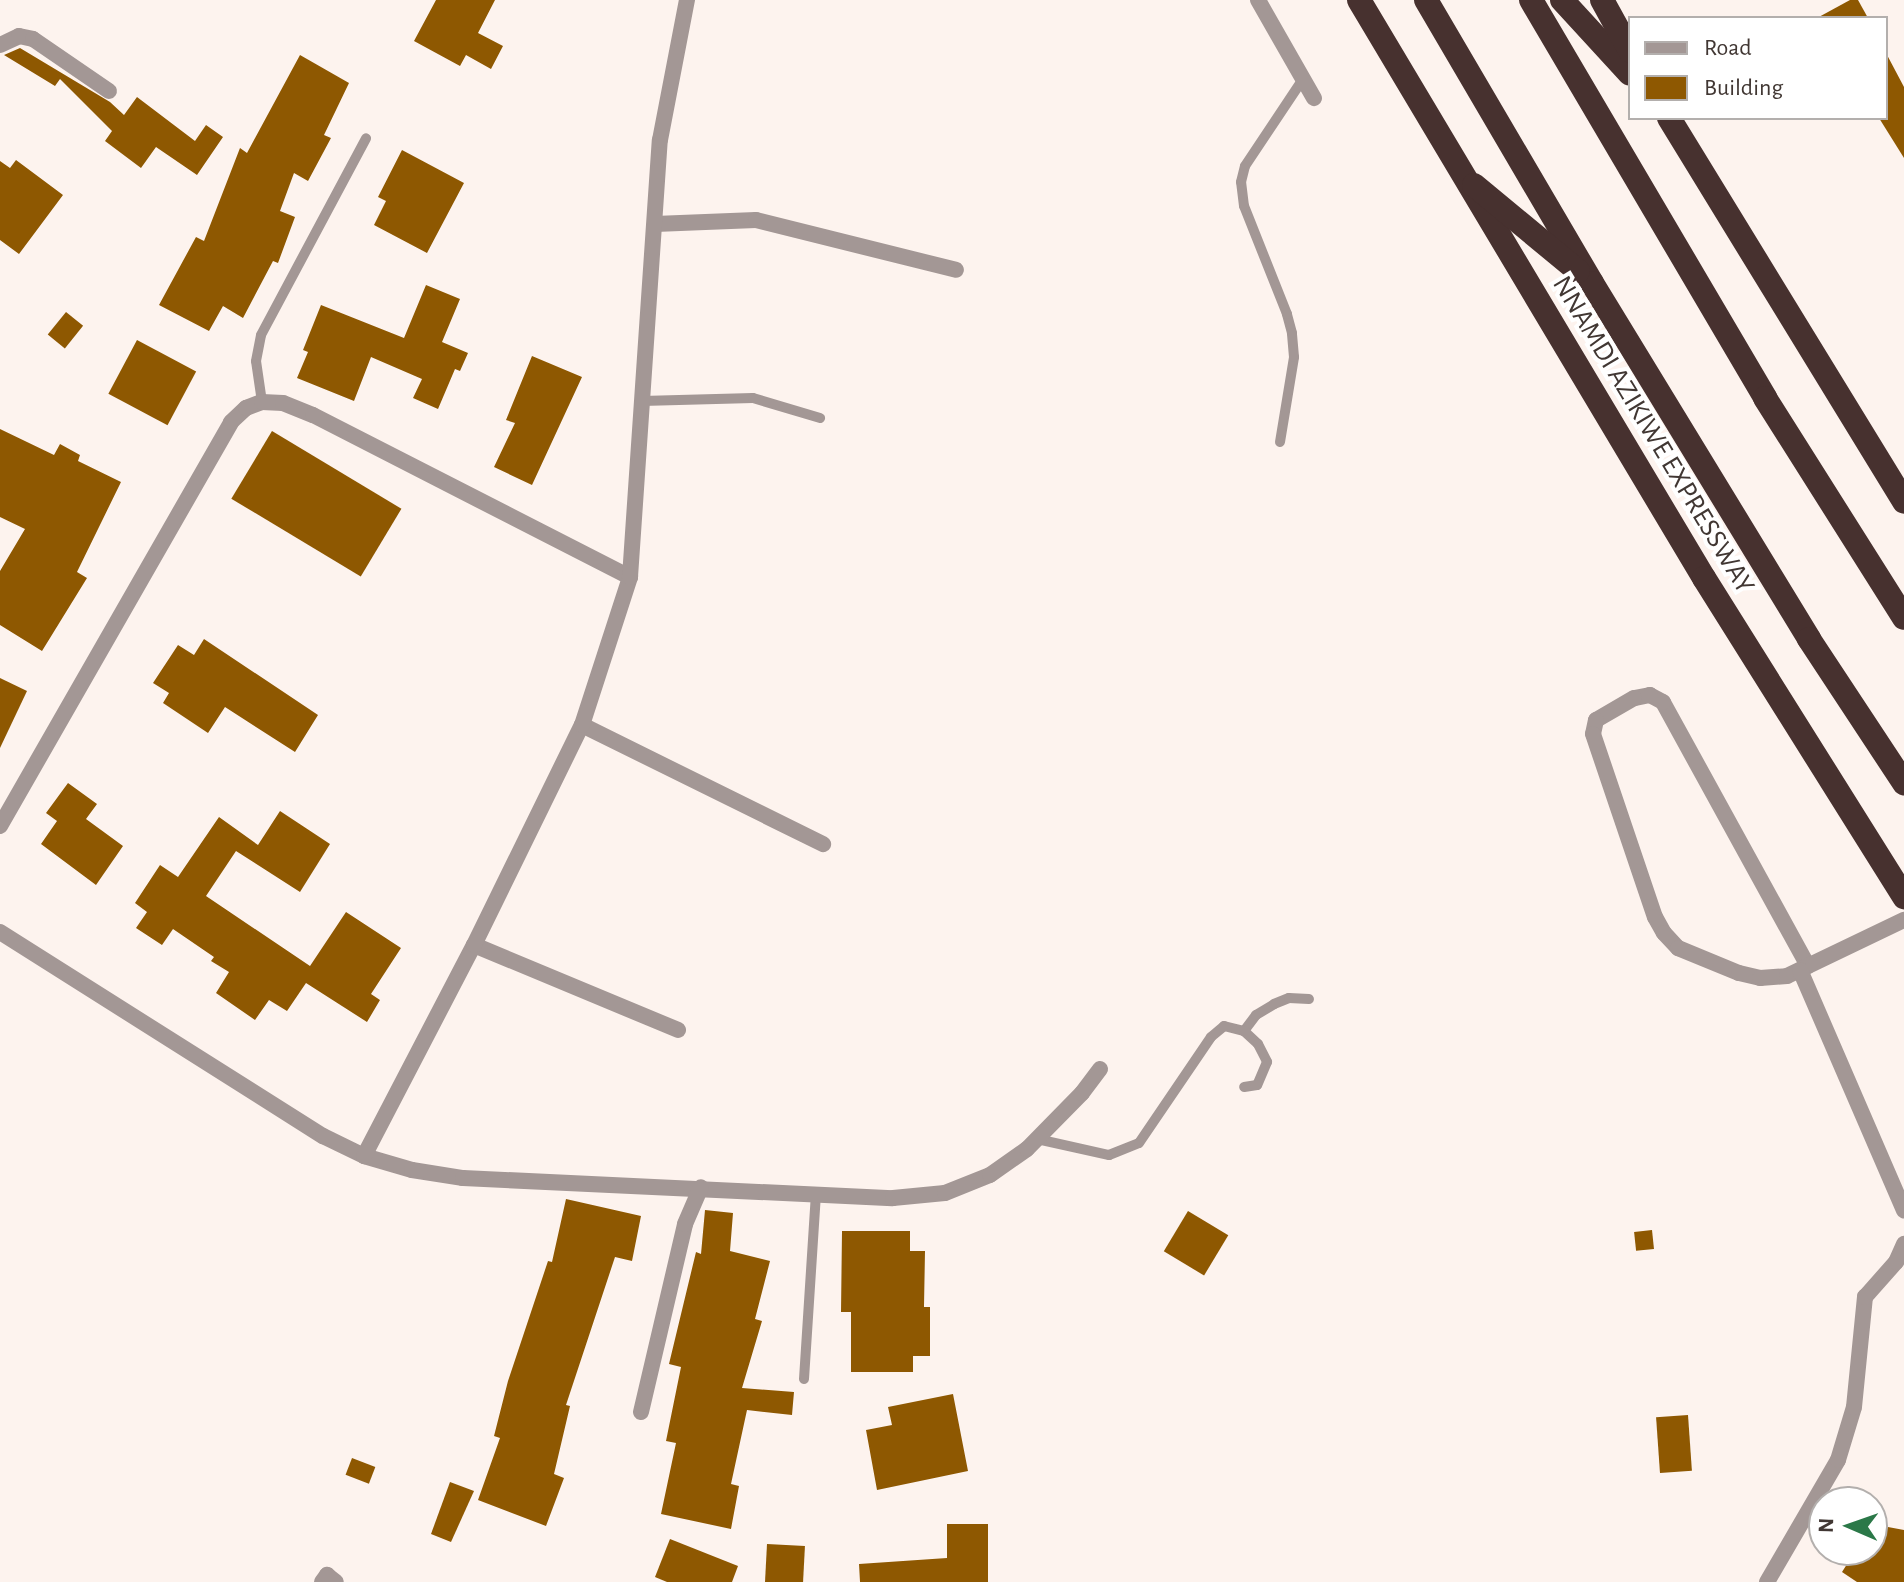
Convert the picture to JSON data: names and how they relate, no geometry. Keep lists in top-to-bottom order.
{
  "streets": {
    "highway": ["NNAMDI AZIKIWE EXPRESSWAY"]
  },
  "legend": ["Road", "Building"],
  "north": "left"
}
